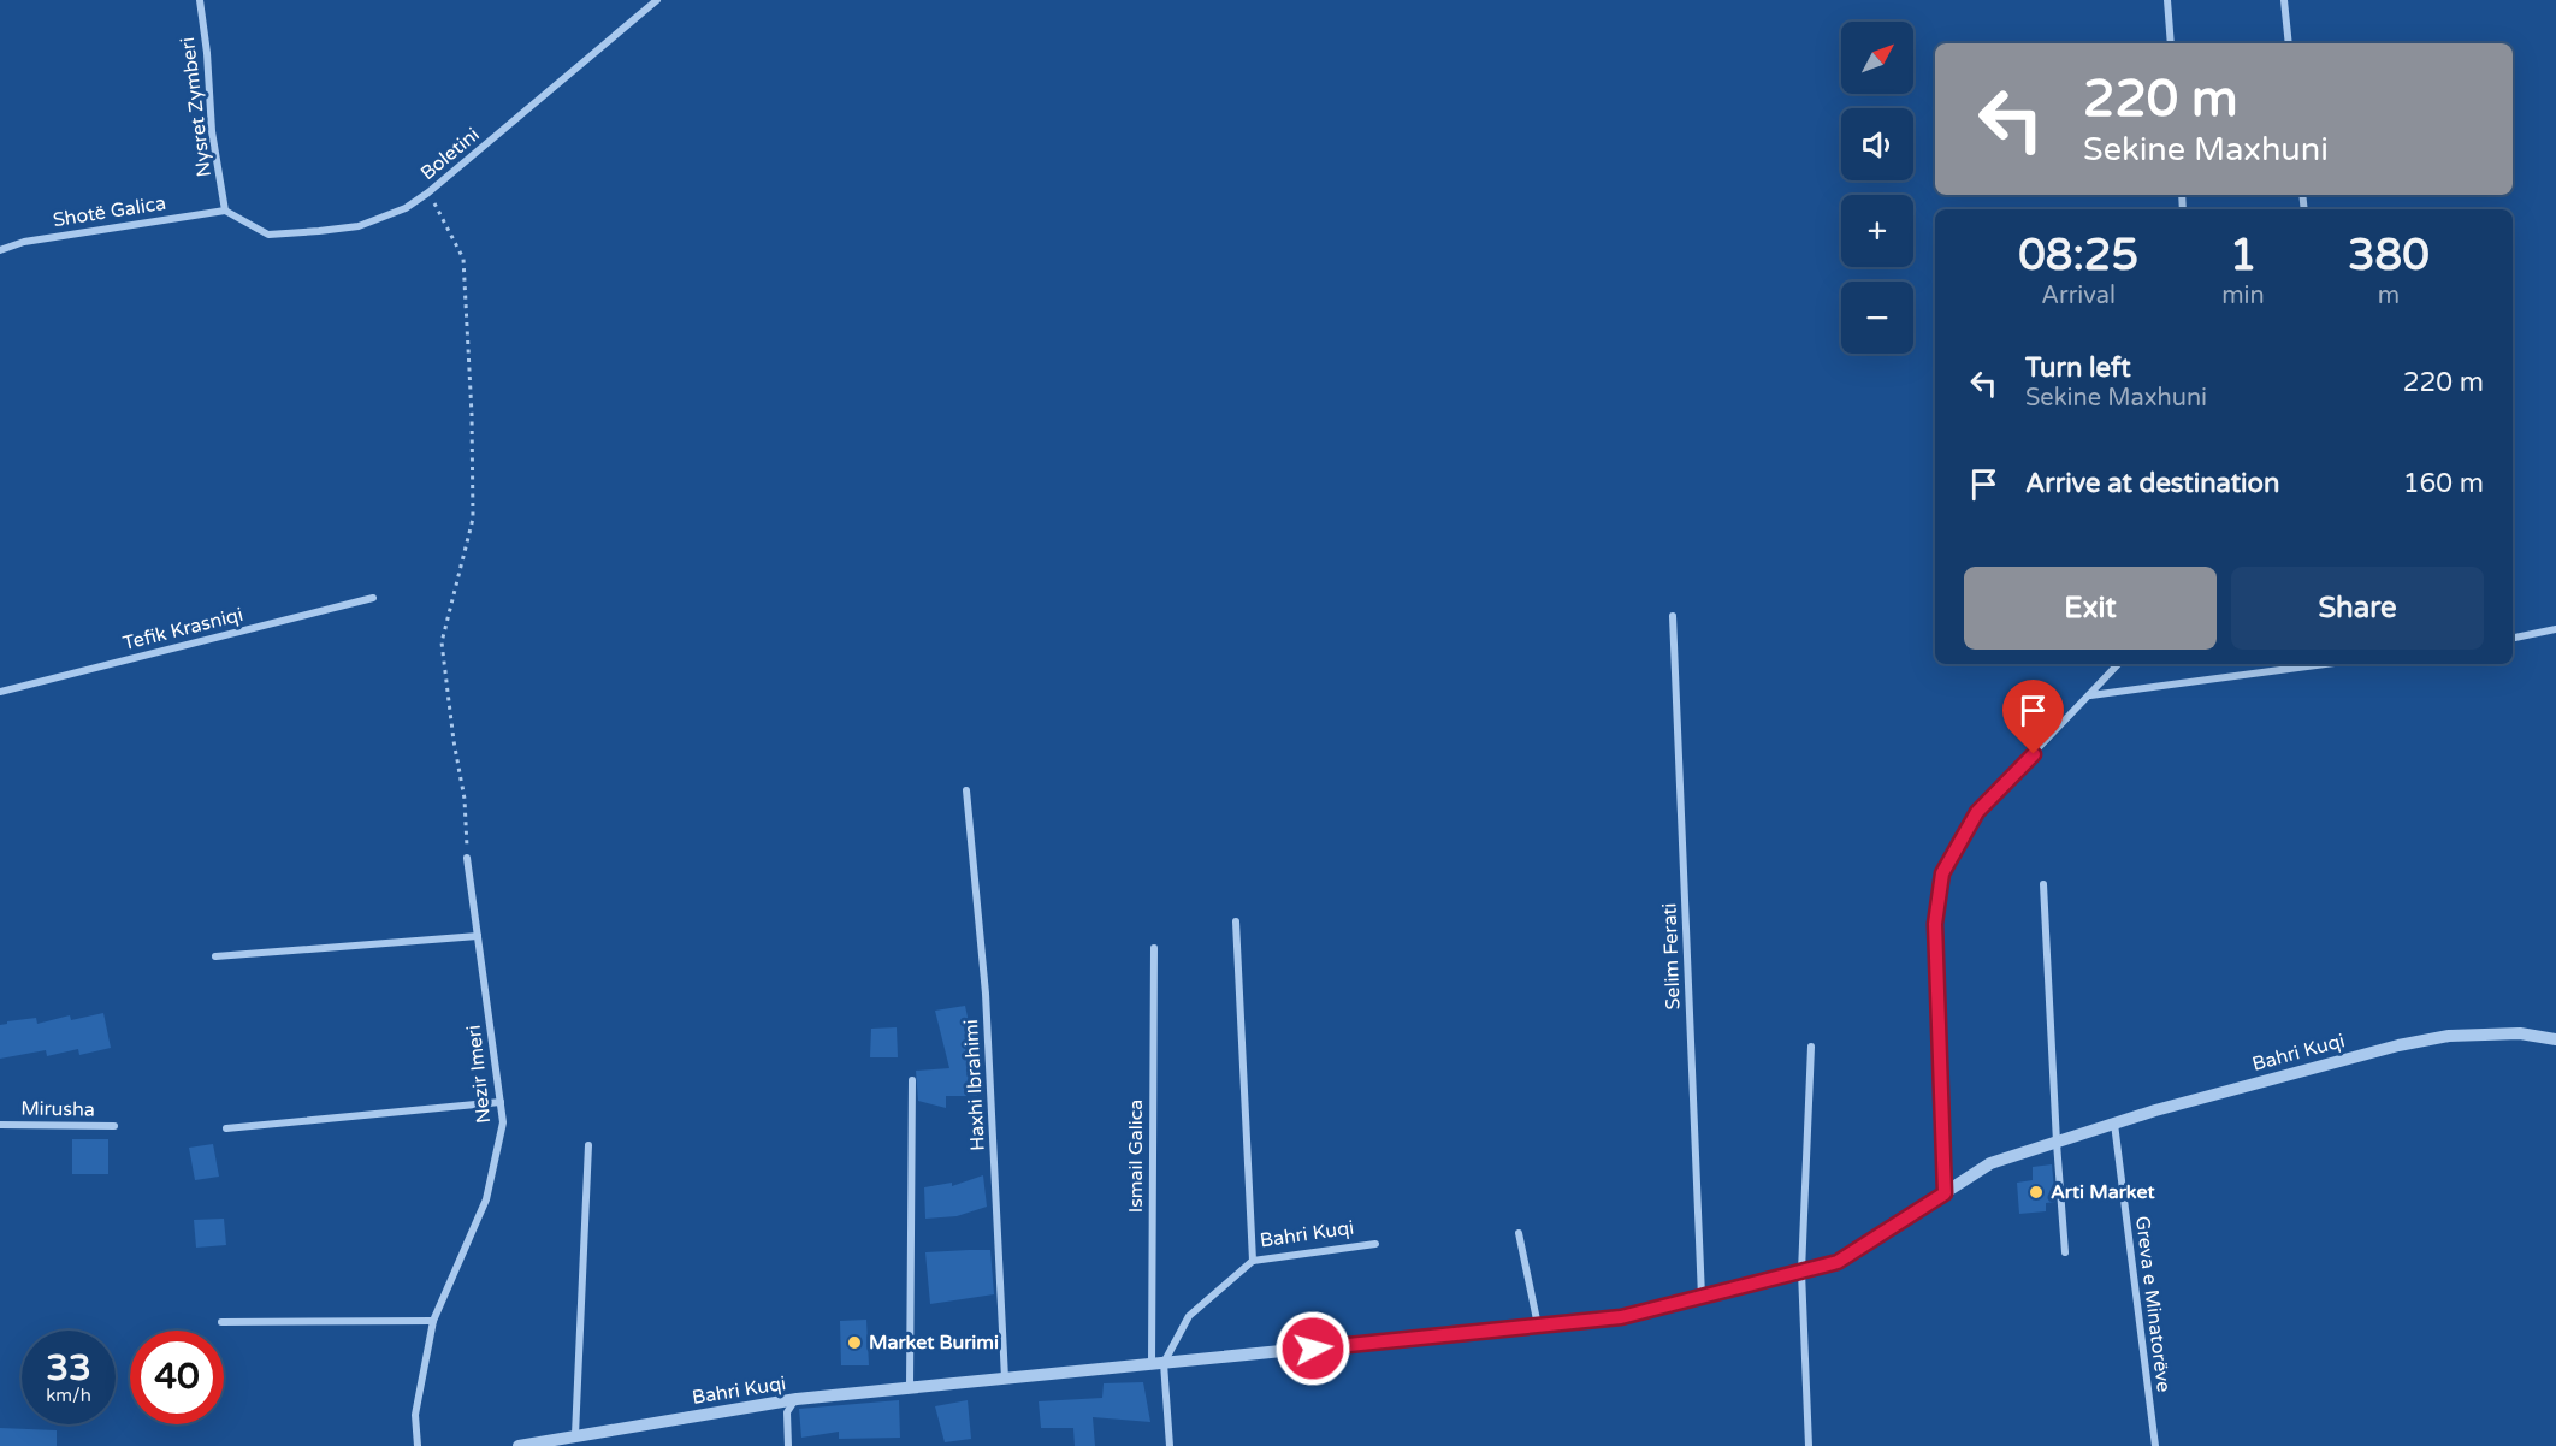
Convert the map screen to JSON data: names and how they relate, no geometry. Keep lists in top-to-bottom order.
{
  "streets": {
    "street": [
      "Nysret Zymberi",
      "Boletini",
      "Shotë Galica",
      "Tefik Krasniqi",
      "Selim Ferati",
      "Bahri Kuqi",
      "Nezir Imeri",
      "Haxhi Ibrahimi",
      "Mirusha",
      "Ismail Galica",
      "Greva e Minatorëve"
    ]
  },
  "crossings": [
    ["Nysret Zymberi", "Boletini"],
    ["Nysret Zymberi", "Shotë Galica"],
    ["Boletini", "Shotë Galica"],
    ["Selim Ferati", "Bahri Kuqi"],
    ["Bahri Kuqi", "Haxhi Ibrahimi"],
    ["Bahri Kuqi", "Ismail Galica"],
    ["Bahri Kuqi", "Greva e Minatorëve"]
  ],
  "places": ["Arti Market", "Market Burimi"],
  "north": "top right",
  "page": {
    "map_buttons": ["+", "−"],
    "turn": ["220 m", "Sekine Maxhuni"],
    "eta": [
      "08:25",
      "Arrival",
      "1",
      "min",
      "380",
      "m"
    ],
    "list": [
      {
        "name": "Turn left",
        "note": "Sekine Maxhuni",
        "value": "220 m"
      },
      {
        "name": "Arrive at destination",
        "value": "160 m"
      }
    ],
    "buttons": ["Exit", "Share"],
    "speed": "33 km/h",
    "limit": "40"
  }
}
